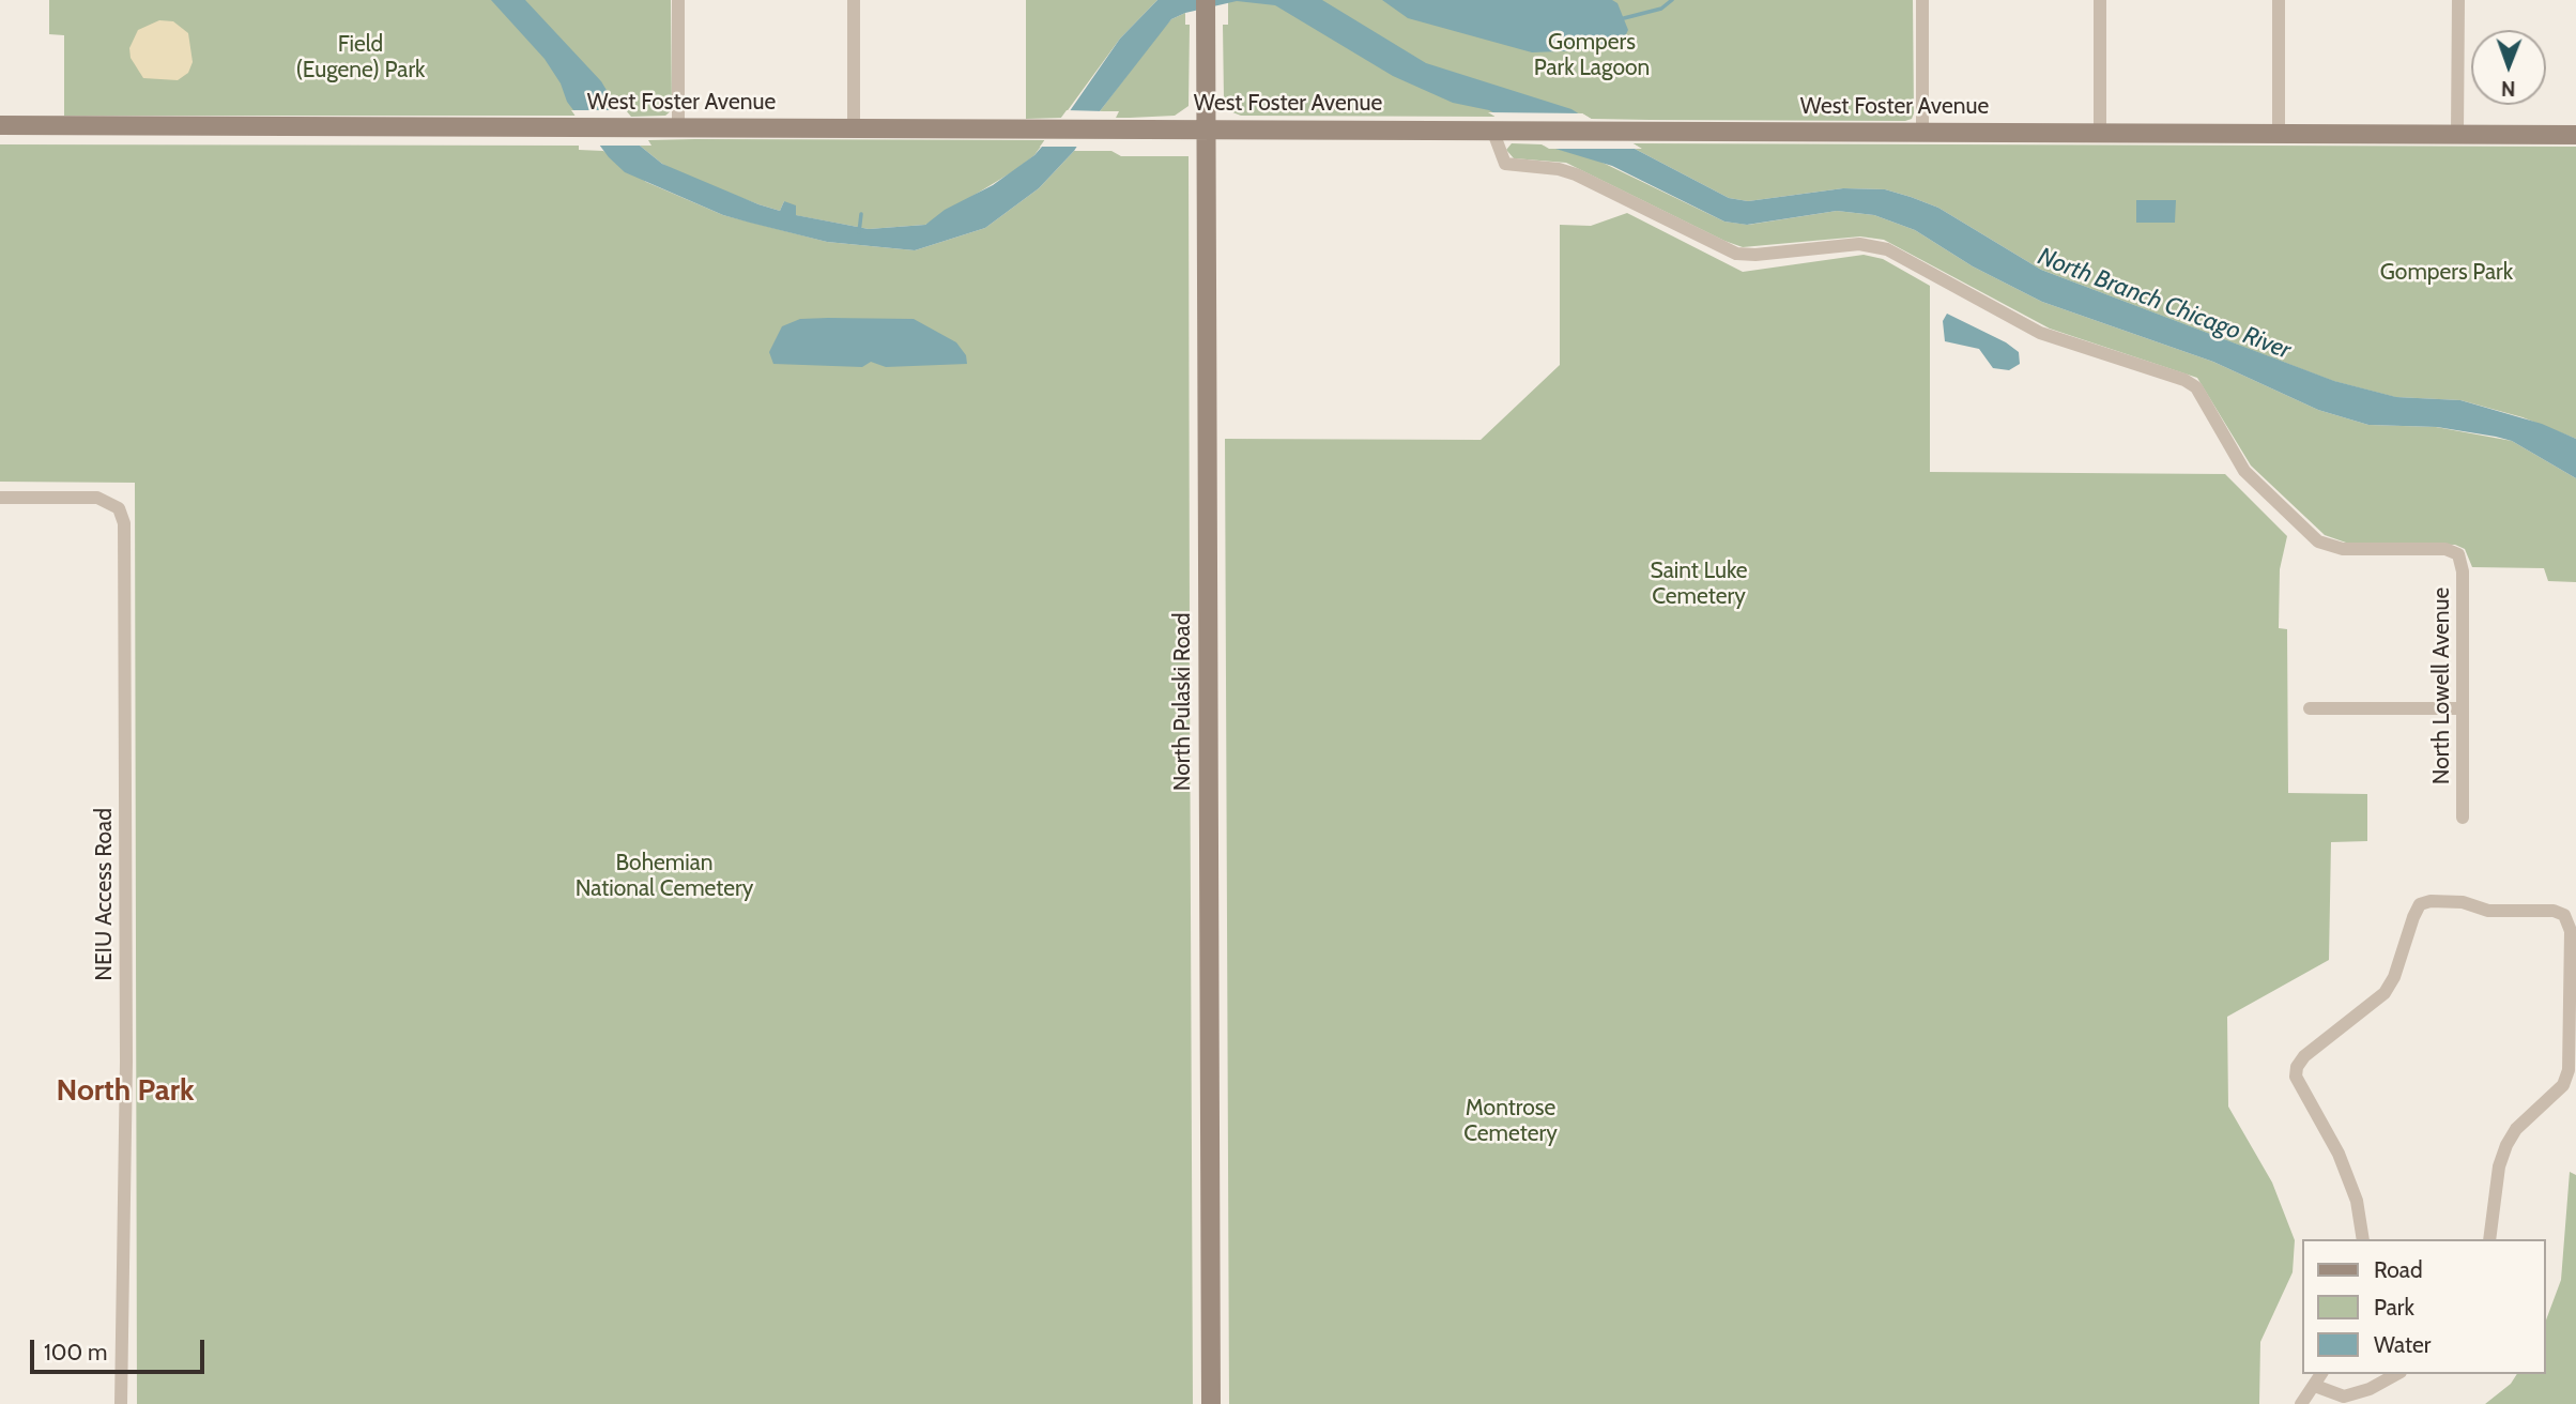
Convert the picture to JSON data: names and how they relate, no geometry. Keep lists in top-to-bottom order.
{
  "streets": {
    "main road": ["West Foster Avenue", "North Pulaski Road"],
    "street": ["North Lowell Avenue", "NEIU Access Road"]
  },
  "crossings": [
    ["West Foster Avenue", "North Lowell Avenue"],
    ["West Foster Avenue", "North Pulaski Road"]
  ],
  "districts": ["North Park"],
  "water": ["North Branch Chicago River"],
  "parks": [
    "Gompers Park Lagoon",
    "Field (Eugene) Park",
    "Gompers Park",
    "Saint Luke Cemetery",
    "Bohemian National Cemetery",
    "Montrose Cemetery"
  ],
  "legend": ["Road", "Park", "Water"],
  "scale_bar": "100 m",
  "north": "bottom"
}
